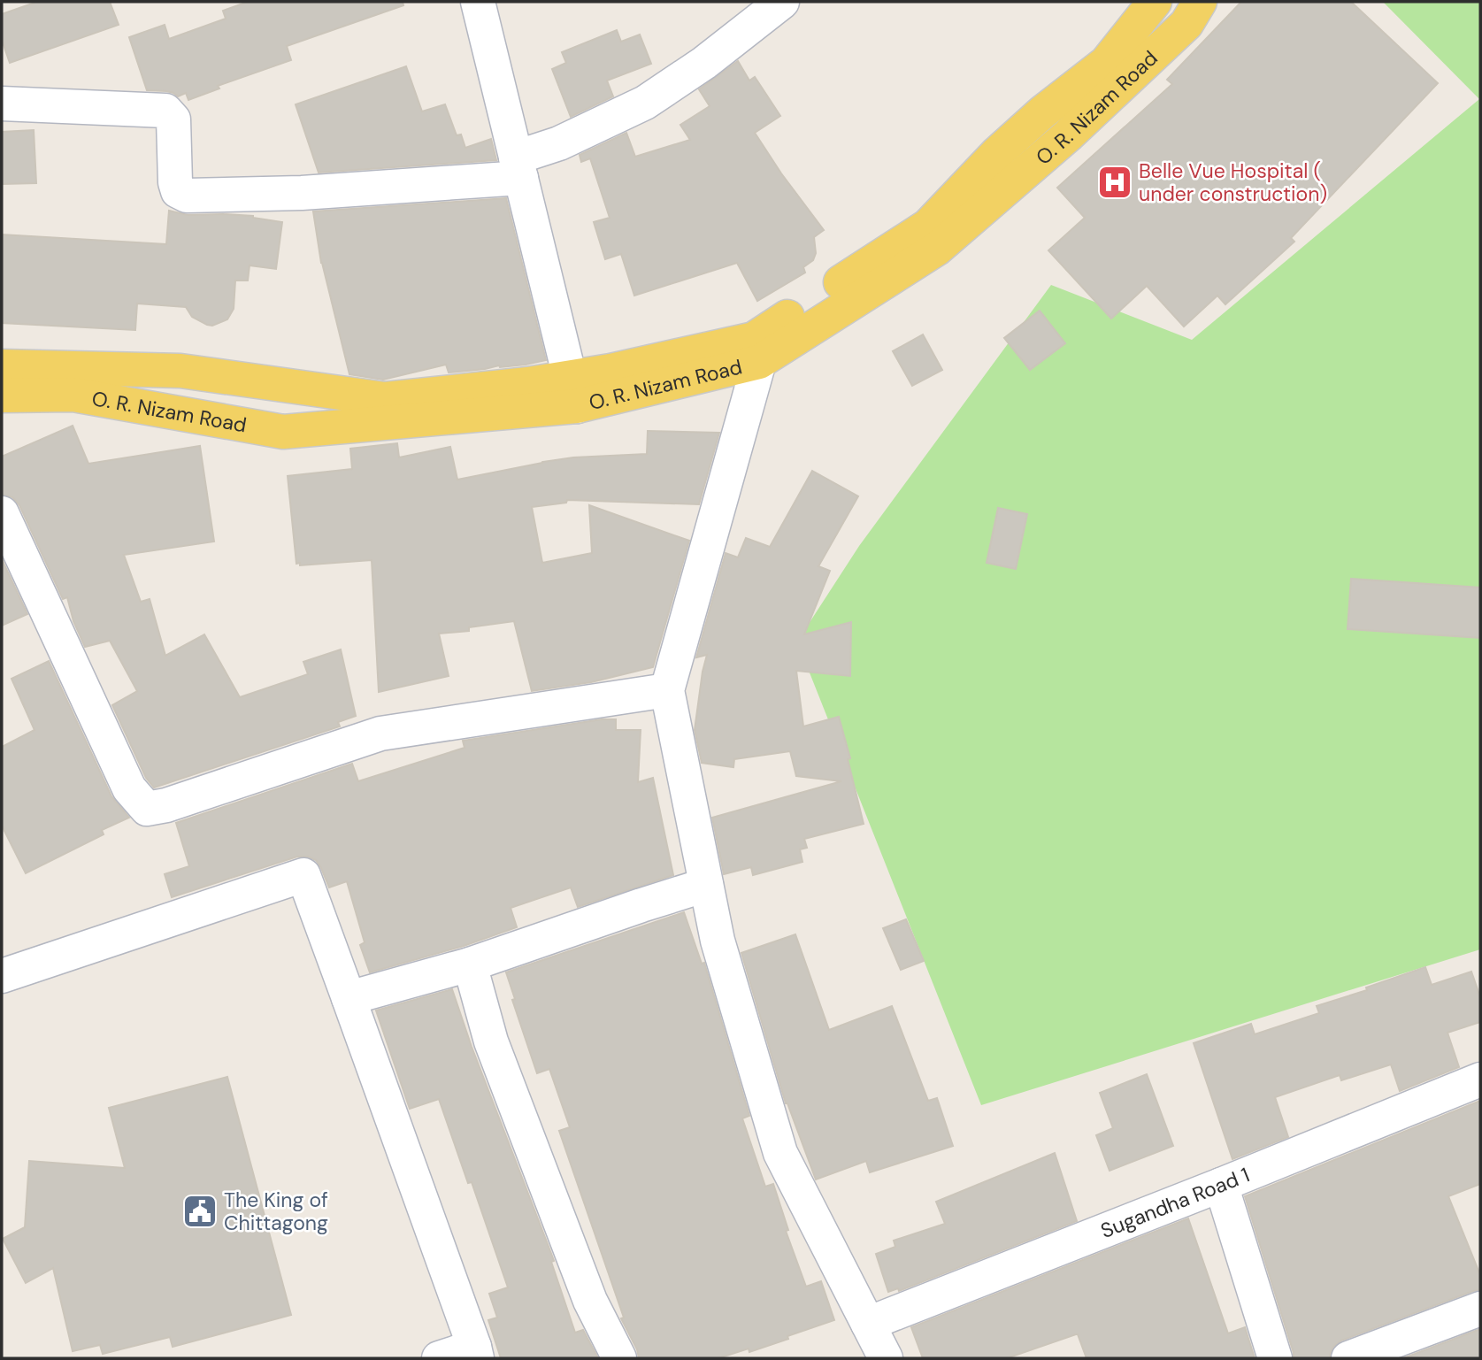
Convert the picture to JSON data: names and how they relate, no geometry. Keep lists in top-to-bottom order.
{
  "streets": {
    "main road": ["O. R. Nizam Road"],
    "street": ["Sugandha Road 1"]
  },
  "places": {
    "hospital": ["Belle Vue Hospital ( under construction)"],
    "public building": ["The King of Chittagong"]
  }
}
